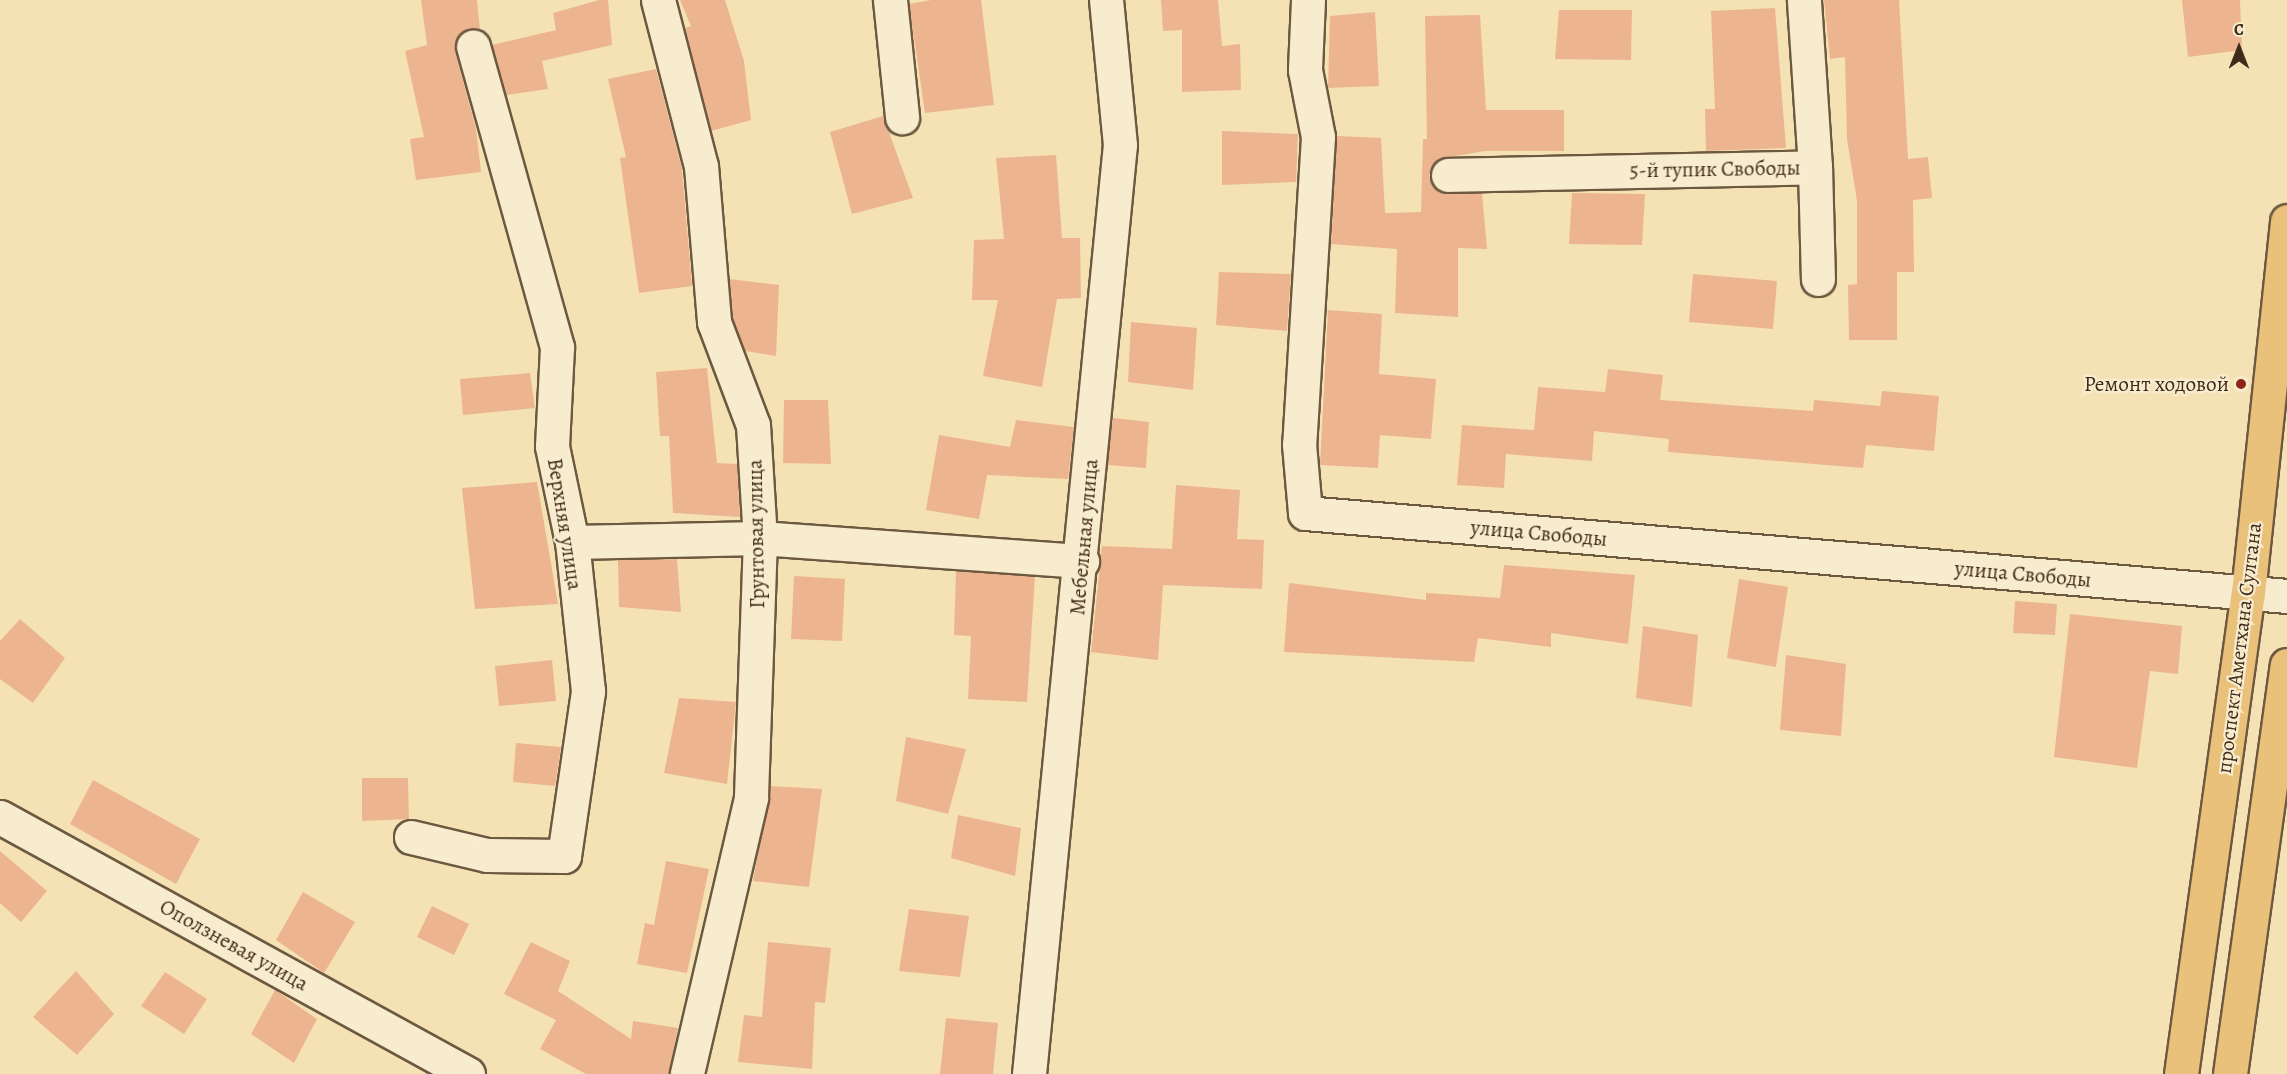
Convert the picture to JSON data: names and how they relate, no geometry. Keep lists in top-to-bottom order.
{
  "streets": {
    "main road": ["проспект Аметхана Султана"],
    "street": [
      "5-й тупик Свободы",
      "Верхняя улица",
      "улица Свободы",
      "Грунтовая улица",
      "Мебельная улица",
      "Оползневая улица"
    ]
  },
  "crossings": [
    ["улица Свободы", "проспект Аметхана Султана"]
  ],
  "places": ["Ремонт ходовой"],
  "north": "top"
}
